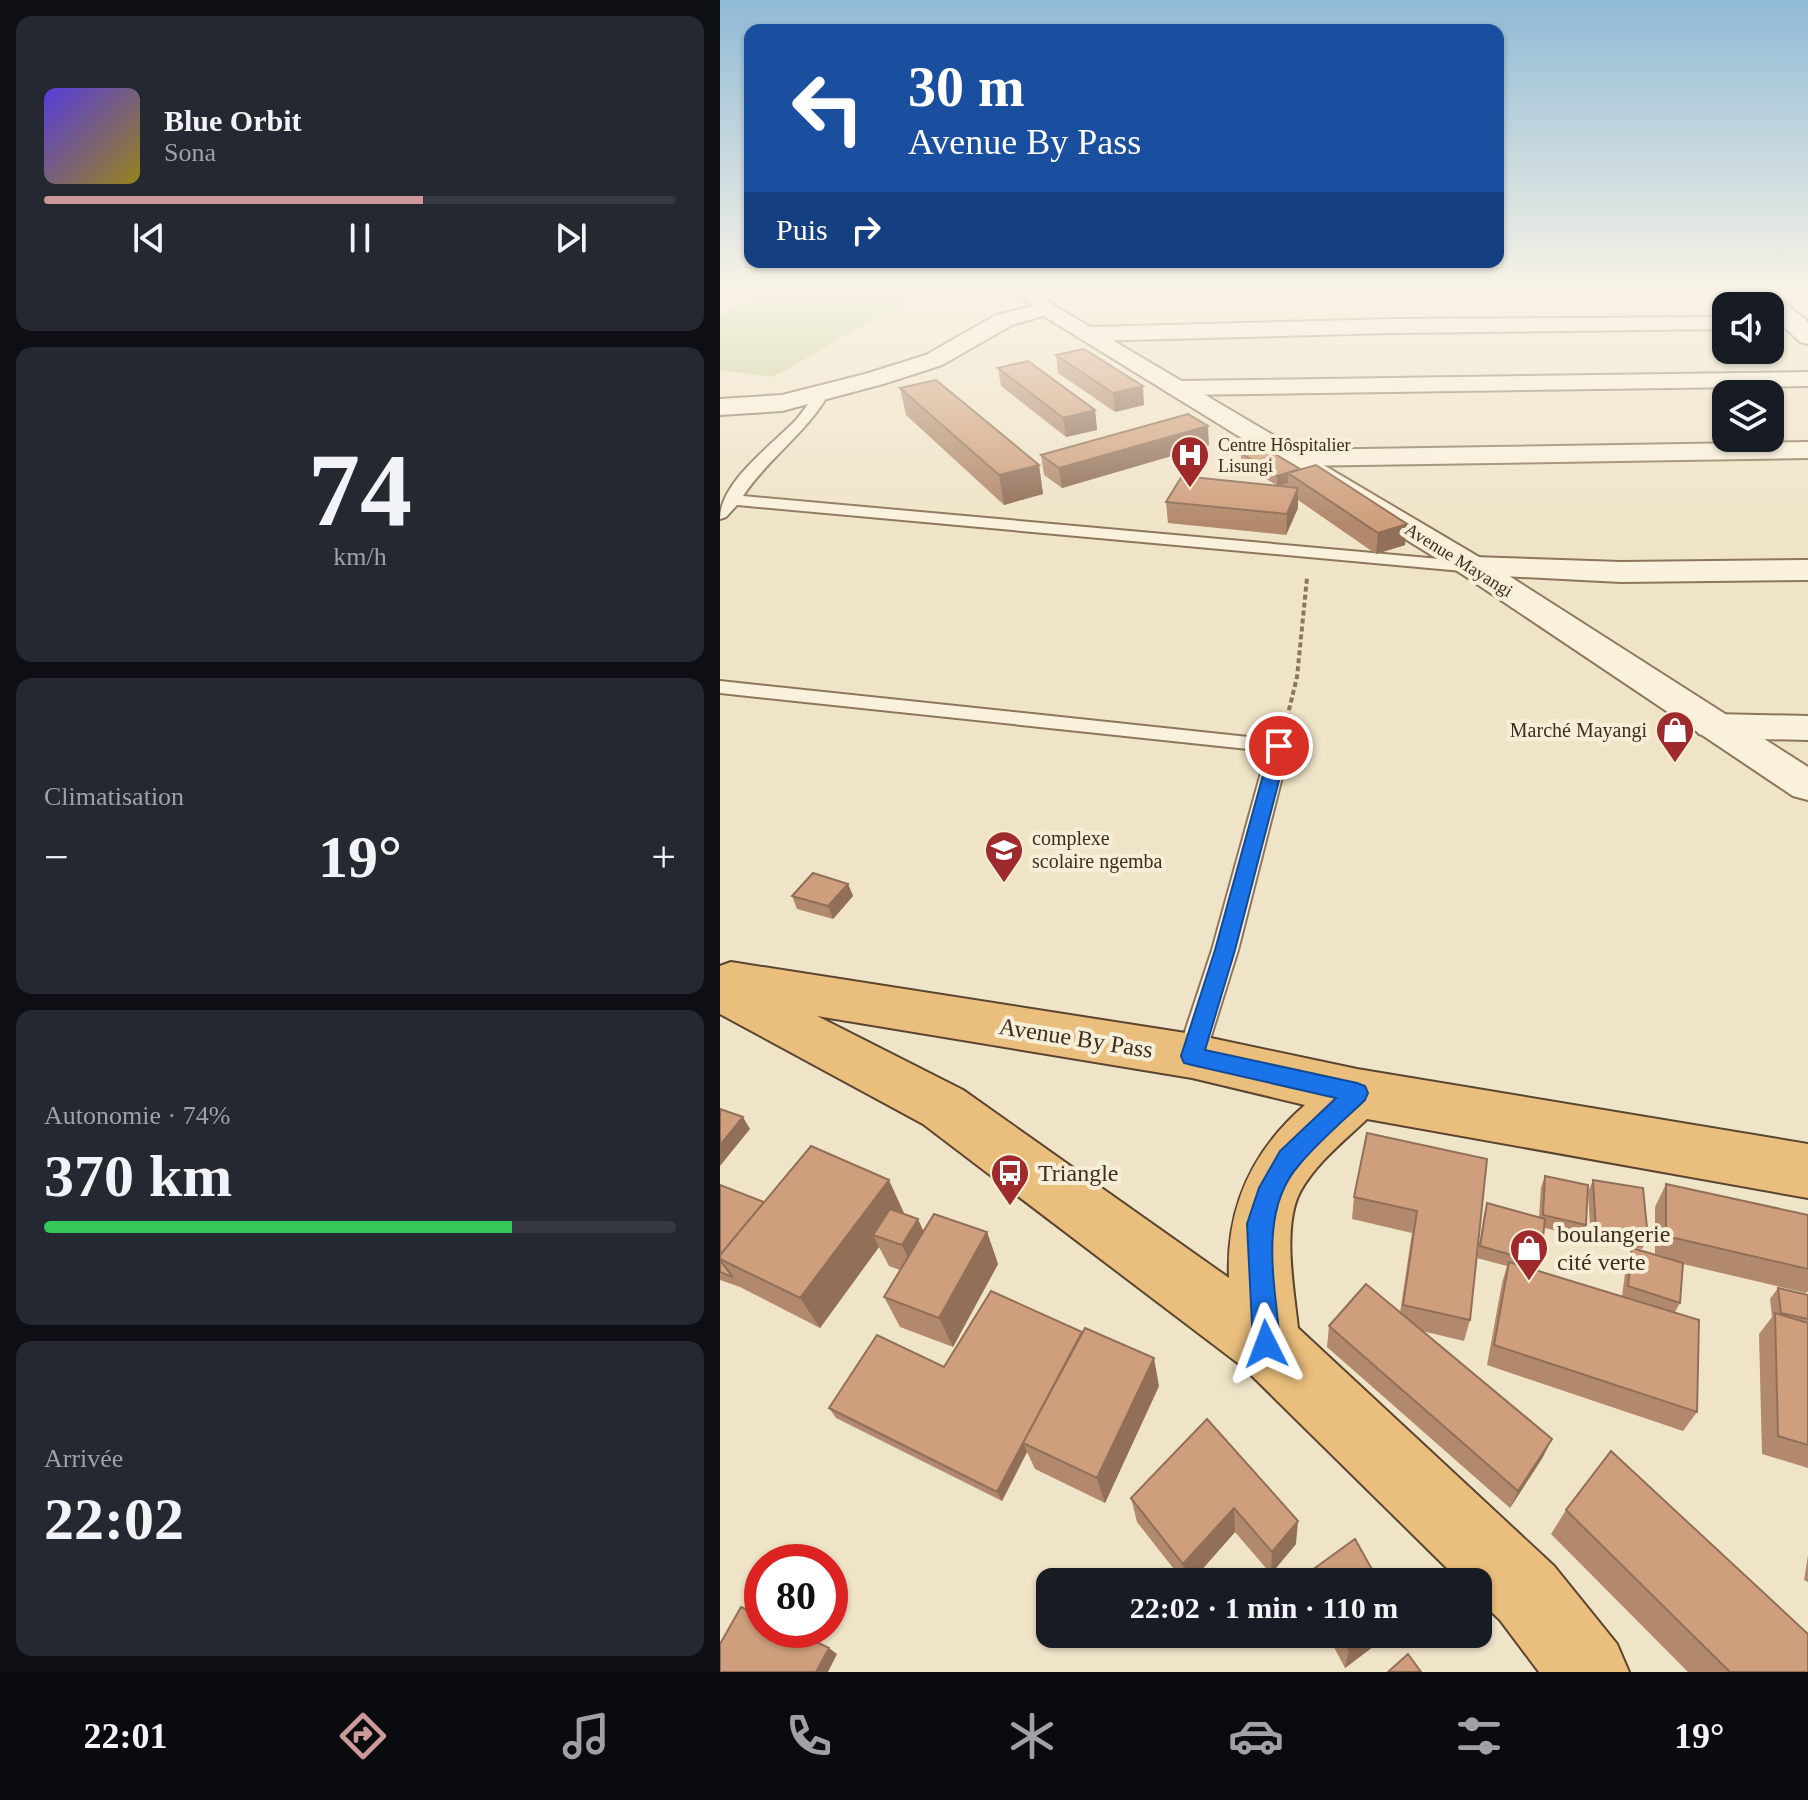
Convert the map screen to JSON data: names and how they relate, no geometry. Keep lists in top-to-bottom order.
{
  "streets": {
    "highway": ["Avenue By Pass"],
    "street": ["Avenue Mayangi"]
  },
  "places": {
    "hospital": ["Centre Hôspitalier Lisungi"],
    "shop": ["Marché Mayangi", "boulangerie cité verte"],
    "school or university": ["complexe scolaire ngemba"],
    "bus stop": ["Triangle"]
  },
  "page": {
    "turn": ["30 m", "Avenue By Pass"],
    "song": ["Blue Orbit", "Sona"],
    "then": "Puis",
    "tile": [
      ["74", "km/h"],
      "Climatisation",
      ["Autonomie · 74%", "370 km"],
      ["Arrivée", "22:02"]
    ],
    "heat": ["−", "19°", "+"],
    "limit": "80",
    "trip": "22:02 · 1 min · 110 m",
    "tabs": ["22:01", "19°"]
  }
}
